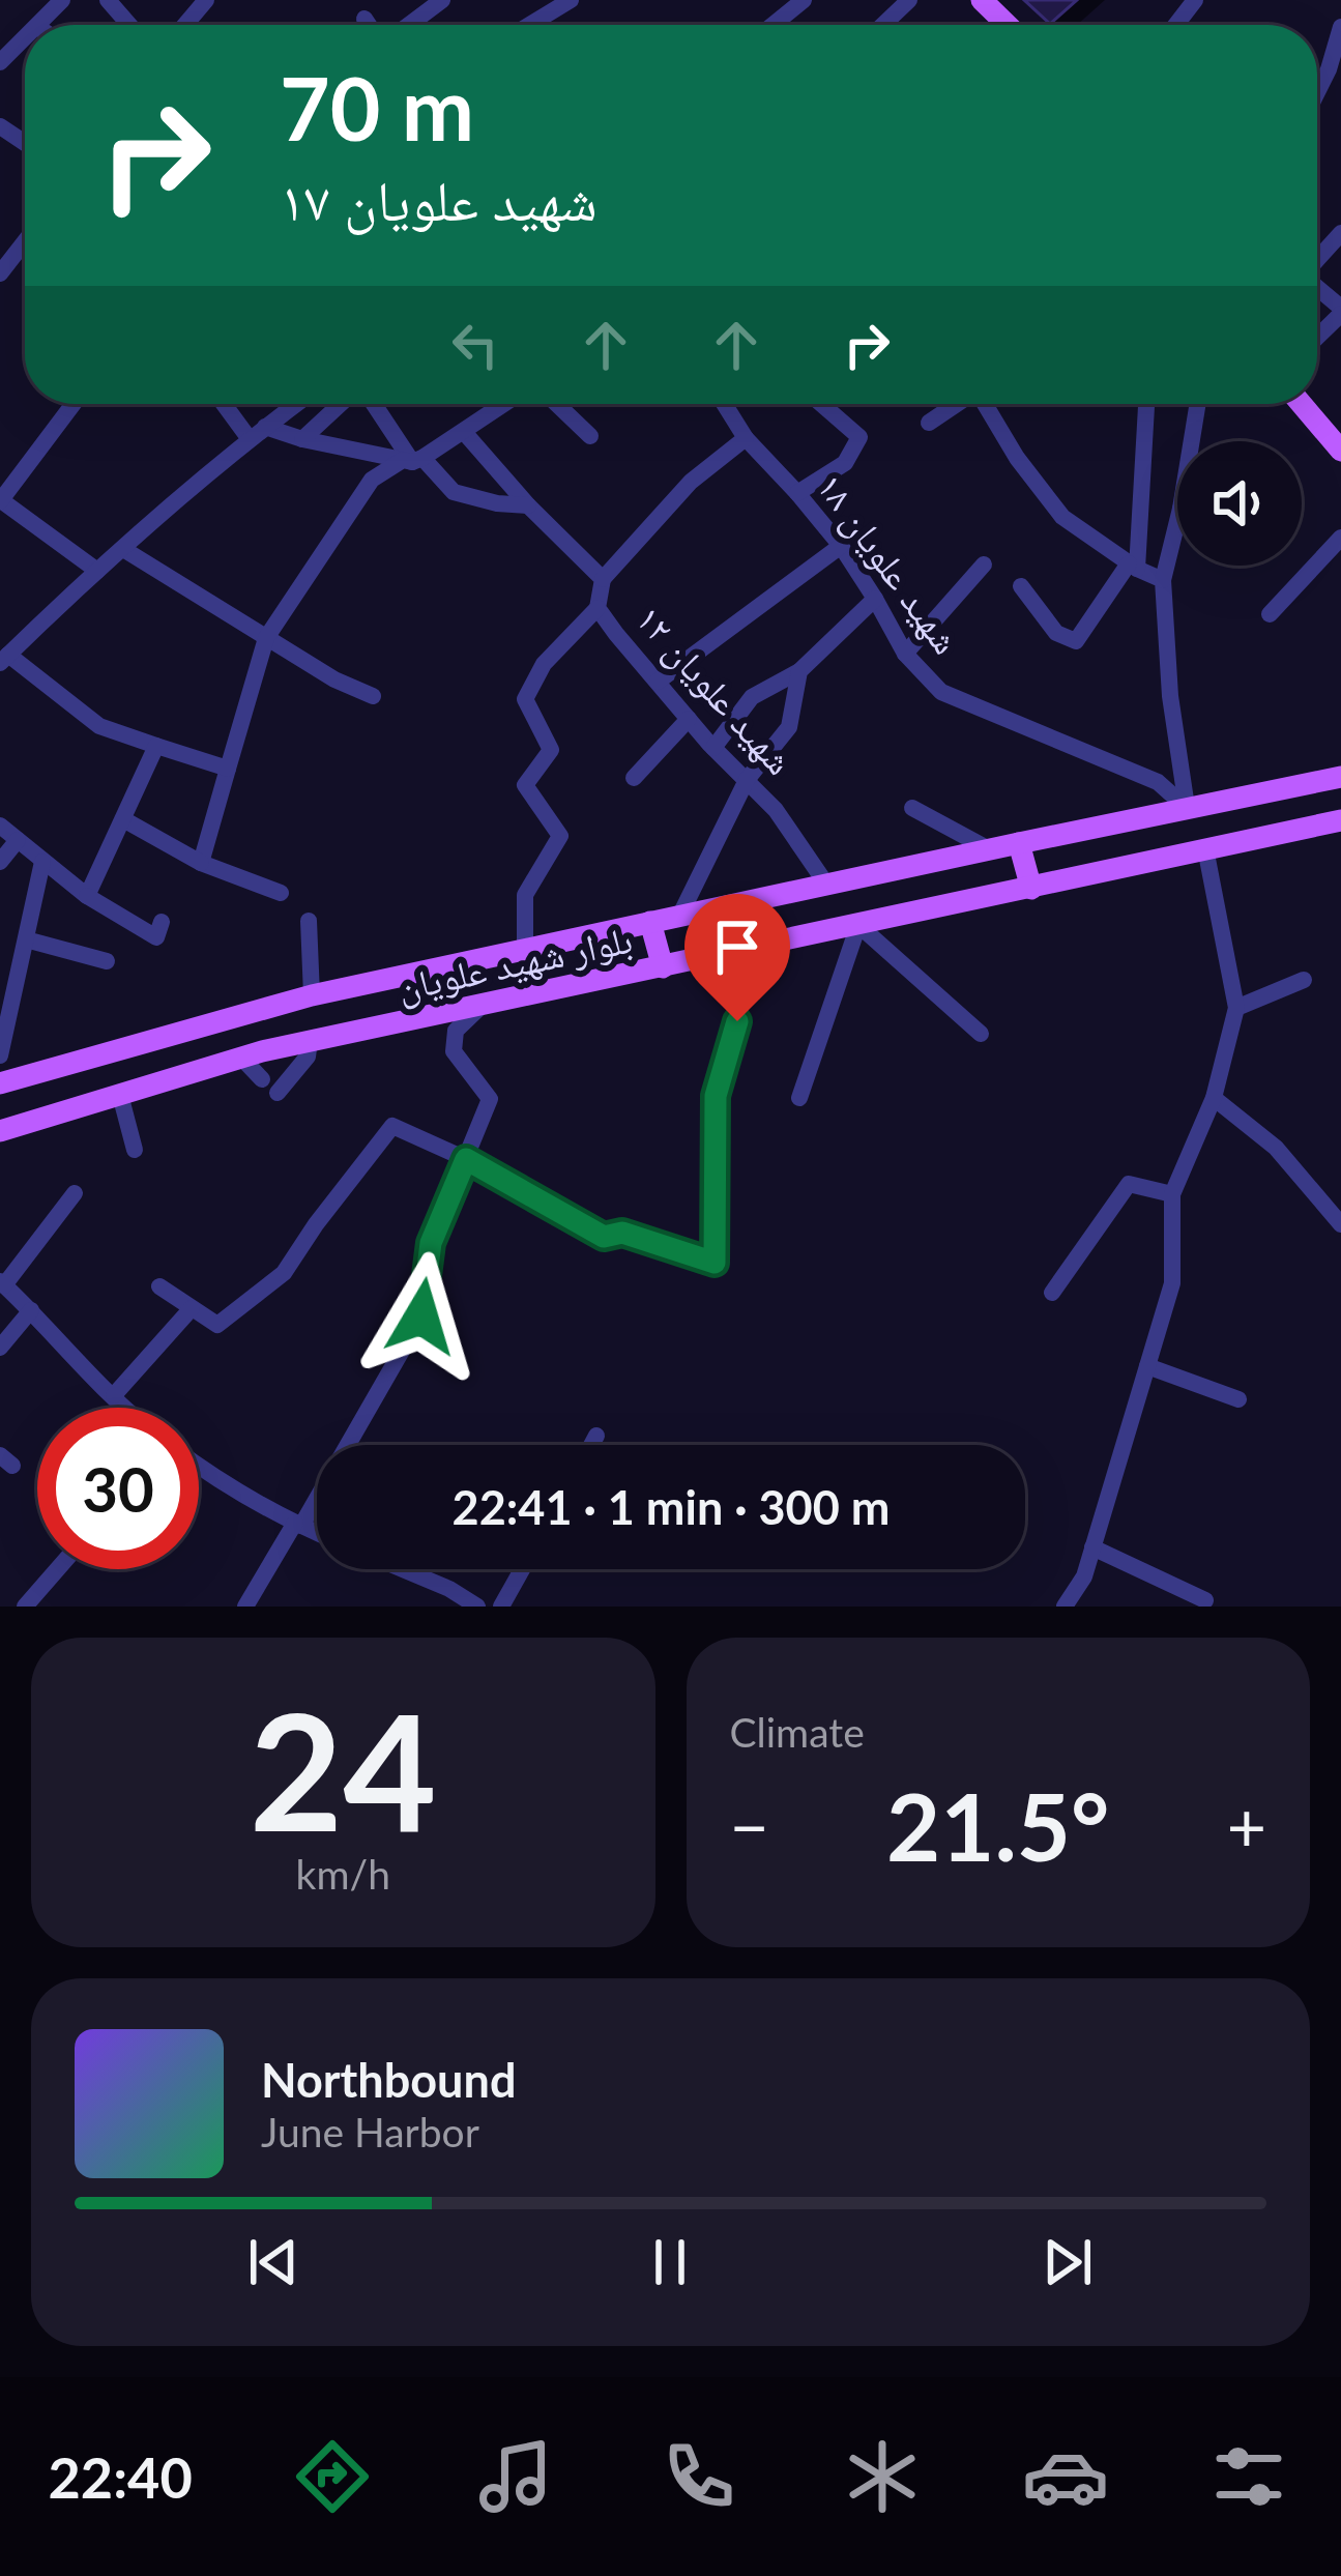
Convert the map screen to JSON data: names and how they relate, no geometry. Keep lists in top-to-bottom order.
{
  "streets": {
    "main road": ["بلوار شهید علویان"],
    "street": ["شهید علویان ۱۸", "شهید علویان ۱۲"]
  },
  "crossings": [
    ["شهید علویان ۱۸", "بلوار شهید علویان"],
    ["شهید علویان ۱۲", "بلوار شهید علویان"]
  ],
  "page": {
    "turn": ["70 m", "شهید علویان ۱۷"],
    "limit": "30",
    "trip": "22:41 · 1 min · 300 m",
    "tile": [
      ["24", "km/h"],
      "Climate"
    ],
    "heat": ["−", "21.5°", "+"],
    "song": ["Northbound", "June Harbor"],
    "tabs": "22:40"
  }
}
